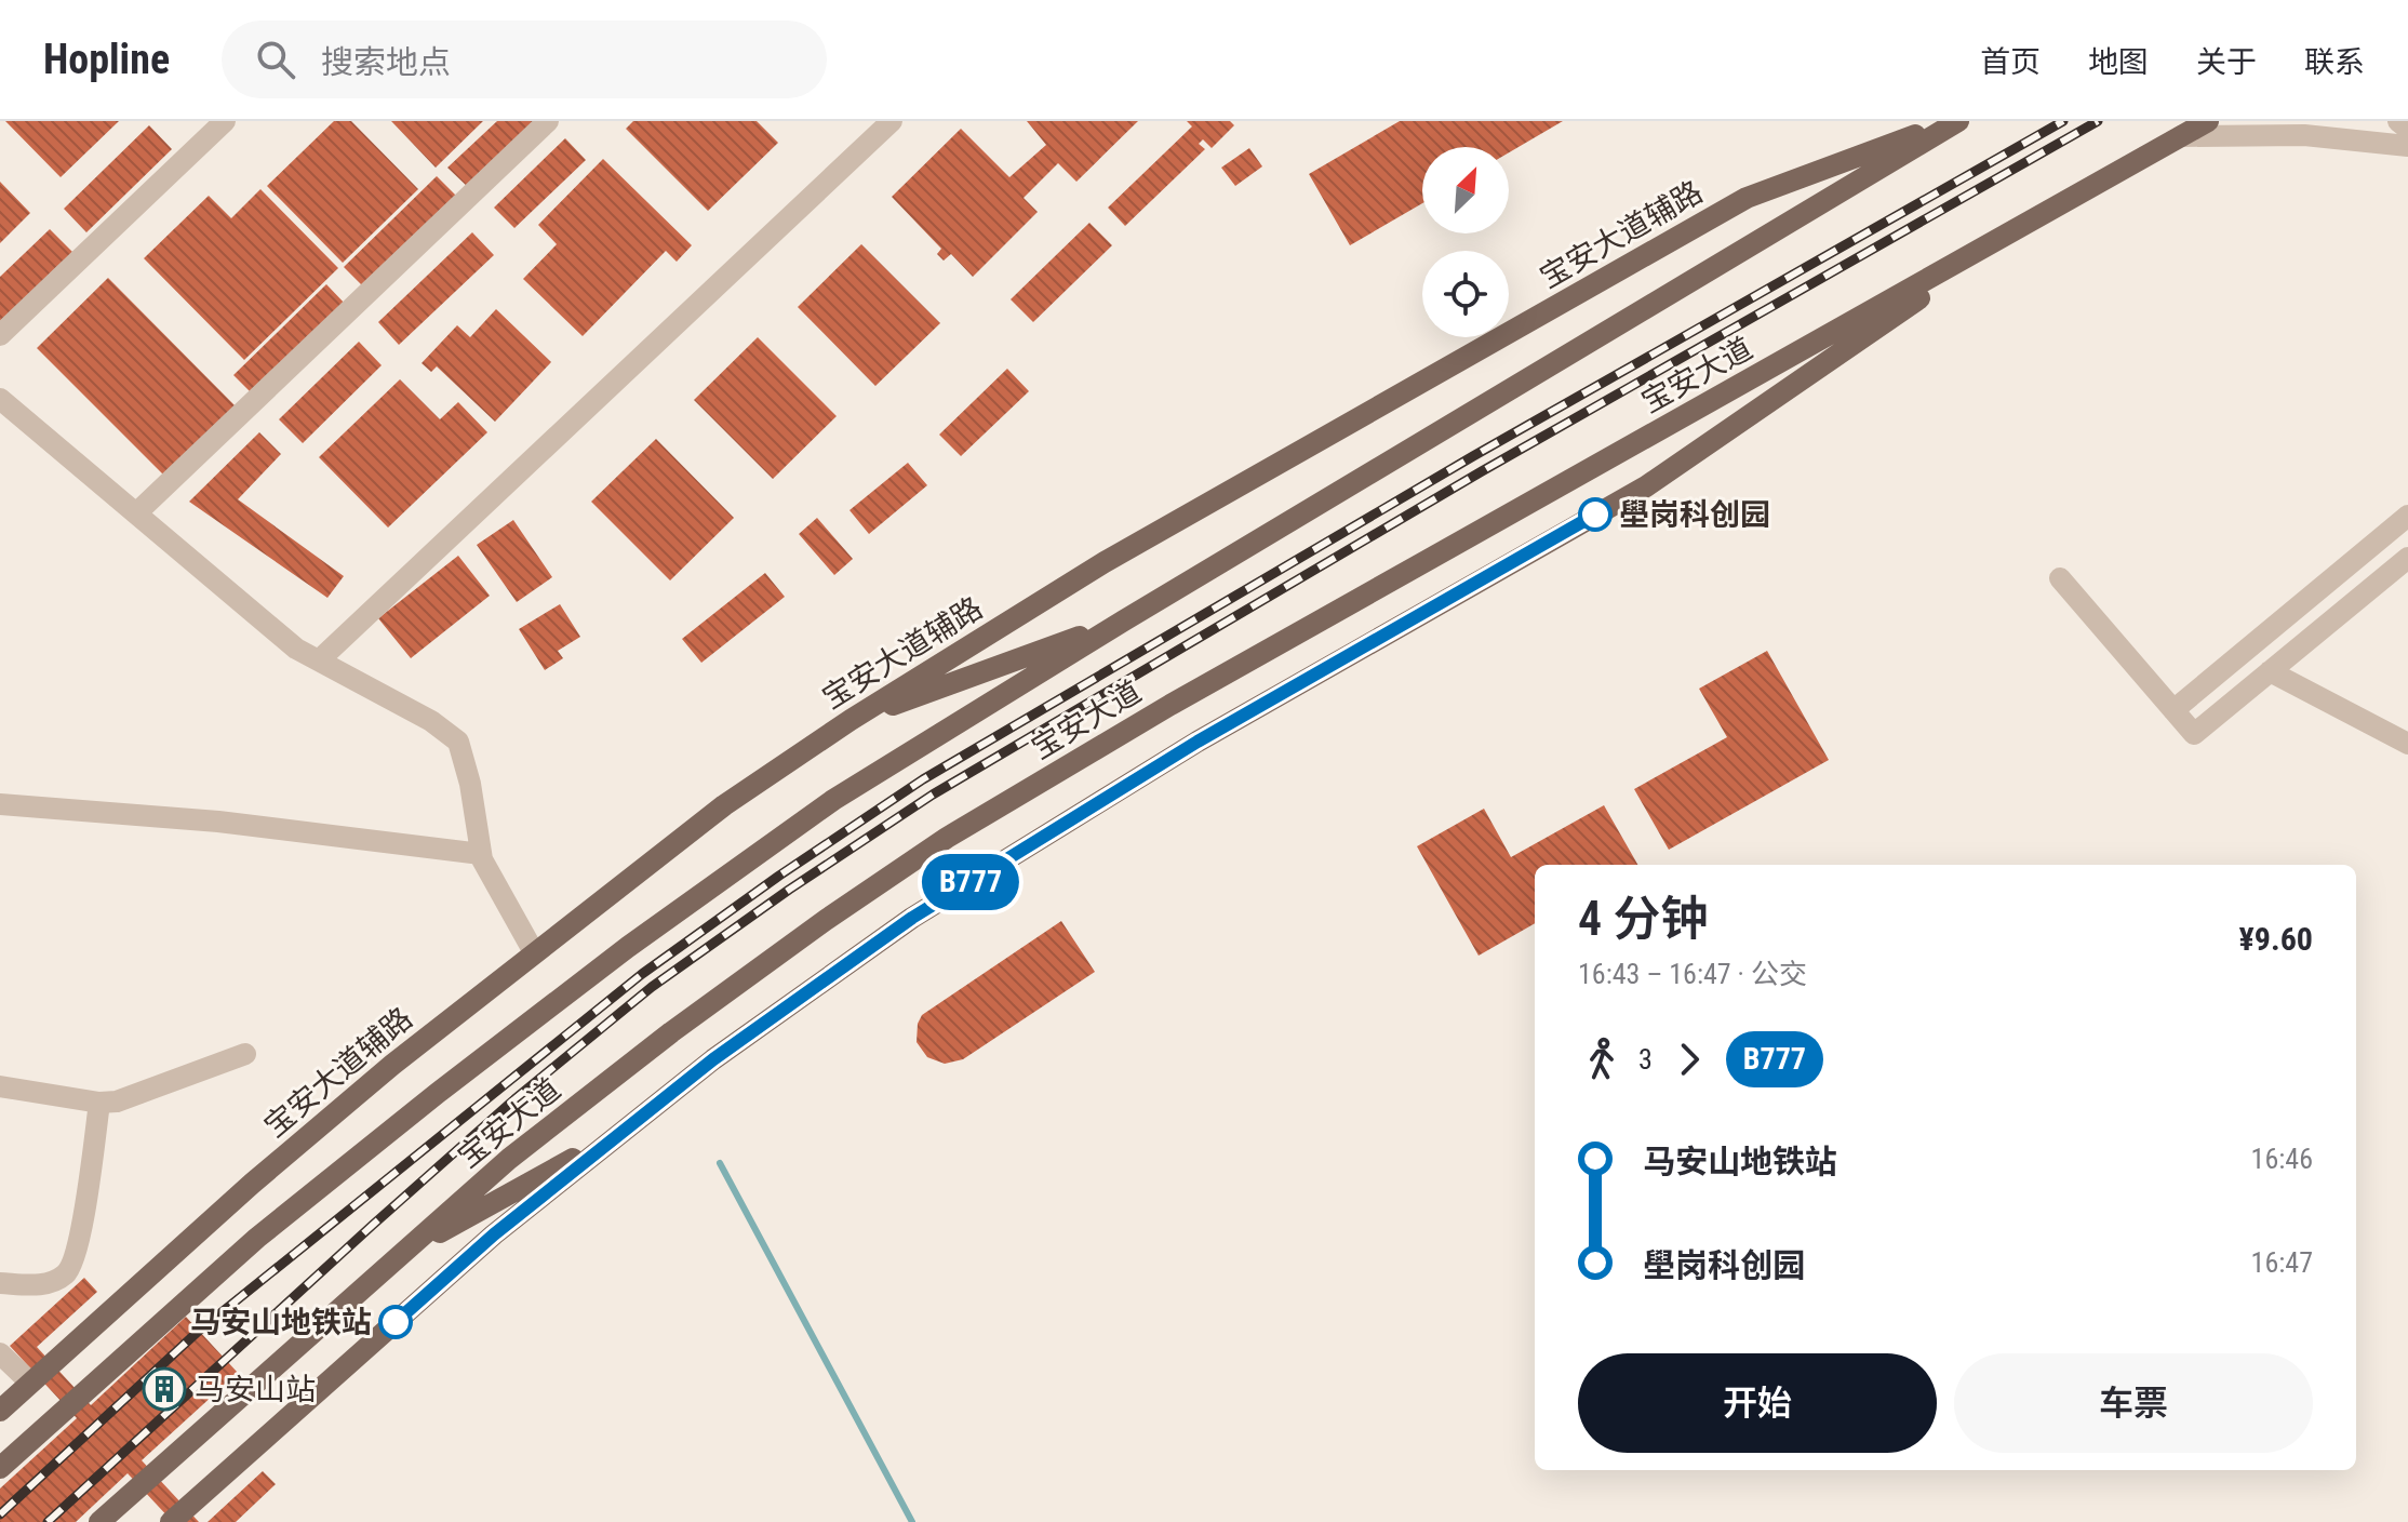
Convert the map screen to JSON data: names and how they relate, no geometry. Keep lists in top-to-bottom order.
{
  "streets": {
    "main road": ["宝安大道辅路", "宝安大道"]
  },
  "places": {
    "other": ["壆岗科创园", "马安山地铁站"],
    "building": ["马安山站"]
  },
  "lines": ["bus line B777"],
  "north": "top right",
  "page": {
    "header": "Hopline",
    "search": "搜索地点",
    "nav": [
      "首页",
      "地图",
      "关于",
      "联系"
    ],
    "on_map": "B777",
    "heading": ["4 分钟", "16:43 – 16:47 · 公交", "¥9.60"],
    "legs": ["3", "B777"],
    "list": [
      {
        "name": "马安山地铁站",
        "value": "16:46"
      },
      {
        "name": "壆岗科创园",
        "value": "16:47"
      }
    ],
    "buttons": ["开始", "车票"]
  }
}
